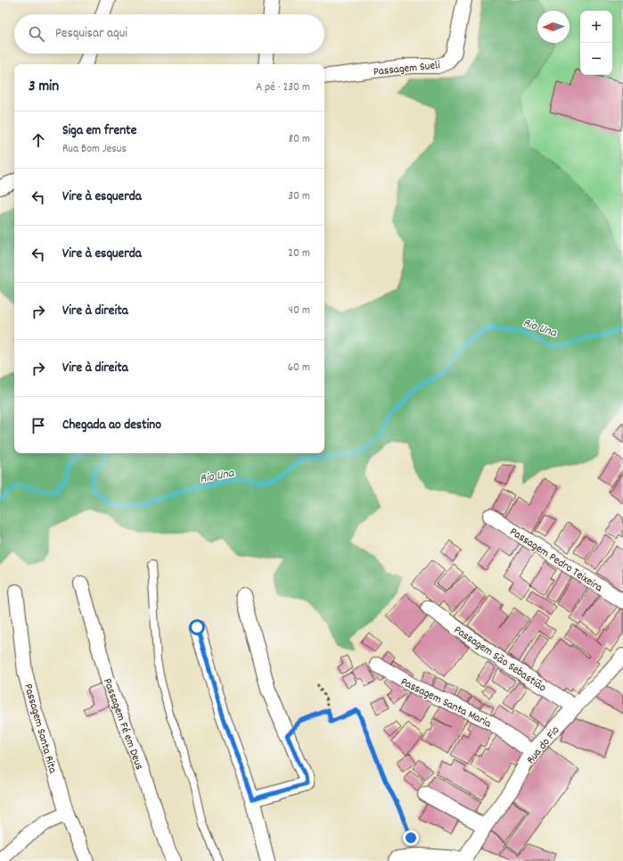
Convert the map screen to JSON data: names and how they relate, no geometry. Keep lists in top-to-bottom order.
{
  "streets": {
    "street": [
      "Passagem Sueli",
      "Passagem Pedro Teixeira",
      "Passagem São Sebastião",
      "Passagem Santa Maria",
      "Passagem Fé em Deus",
      "Passagem Santa Rita",
      "Rua do Fio"
    ]
  },
  "crossings": [
    ["Passagem São Sebastião", "Rua do Fio"],
    ["Passagem Santa Maria", "Rua do Fio"]
  ],
  "water": ["Rio Una"],
  "north": "left",
  "page": {
    "map_buttons": ["+", "−"],
    "search": "Pesquisar aqui",
    "heading": ["3 min", "A pé · 230 m"],
    "list": [
      ["Siga em frente", "Rua Bom Jesus", "80 m"],
      ["Vire à esquerda", "30 m"],
      ["Vire à esquerda", "20 m"],
      ["Vire à direita", "40 m"],
      ["Vire à direita", "60 m"],
      "Chegada ao destino"
    ]
  }
}
